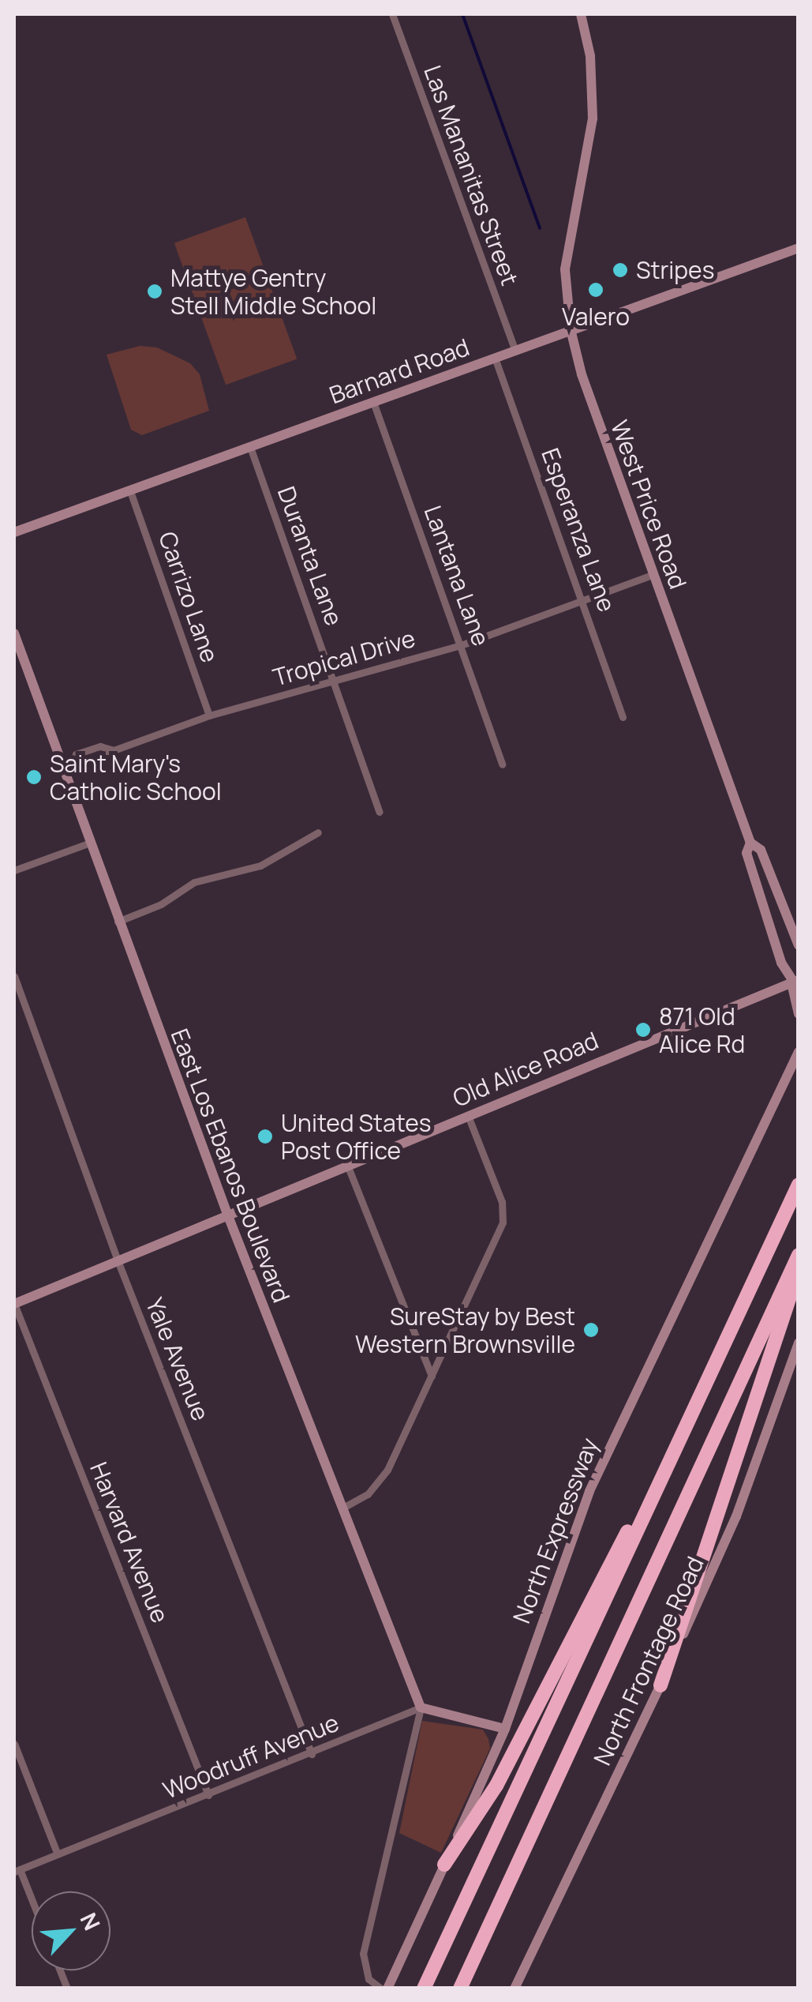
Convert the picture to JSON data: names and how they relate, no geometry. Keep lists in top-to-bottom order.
{
  "streets": {
    "street": [
      "Las Mananitas Street",
      "Barnard Road",
      "West Price Road",
      "Esperanza Lane",
      "Duranta Lane",
      "Lantana Lane",
      "Carrizo Lane",
      "Tropical Drive",
      "Old Alice Road",
      "East Los Ebanos Boulevard",
      "Yale Avenue",
      "North Expressway",
      "Harvard Avenue",
      "North Frontage Road",
      "Woodruff Avenue"
    ]
  },
  "crossings": [
    ["Las Mananitas Street", "Barnard Road"],
    ["Barnard Road", "West Price Road"],
    ["Barnard Road", "Esperanza Lane"],
    ["Barnard Road", "Duranta Lane"],
    ["Barnard Road", "Lantana Lane"],
    ["Barnard Road", "Carrizo Lane"],
    ["West Price Road", "Tropical Drive"],
    ["West Price Road", "Old Alice Road"],
    ["Esperanza Lane", "Tropical Drive"],
    ["Duranta Lane", "Tropical Drive"],
    ["Lantana Lane", "Tropical Drive"],
    ["Carrizo Lane", "Tropical Drive"],
    ["Tropical Drive", "East Los Ebanos Boulevard"],
    ["Old Alice Road", "East Los Ebanos Boulevard"],
    ["Old Alice Road", "Yale Avenue"],
    ["Old Alice Road", "Harvard Avenue"],
    ["East Los Ebanos Boulevard", "Woodruff Avenue"],
    ["Yale Avenue", "Woodruff Avenue"],
    ["Harvard Avenue", "Woodruff Avenue"]
  ],
  "places": [
    "Stripes",
    "Valero",
    "Mattye Gentry Stell Middle School",
    "Saint Mary's Catholic School",
    "871 Old Alice Rd",
    "United States Post Office",
    "SureStay by Best Western Brownsville"
  ],
  "north": "top right"
}
